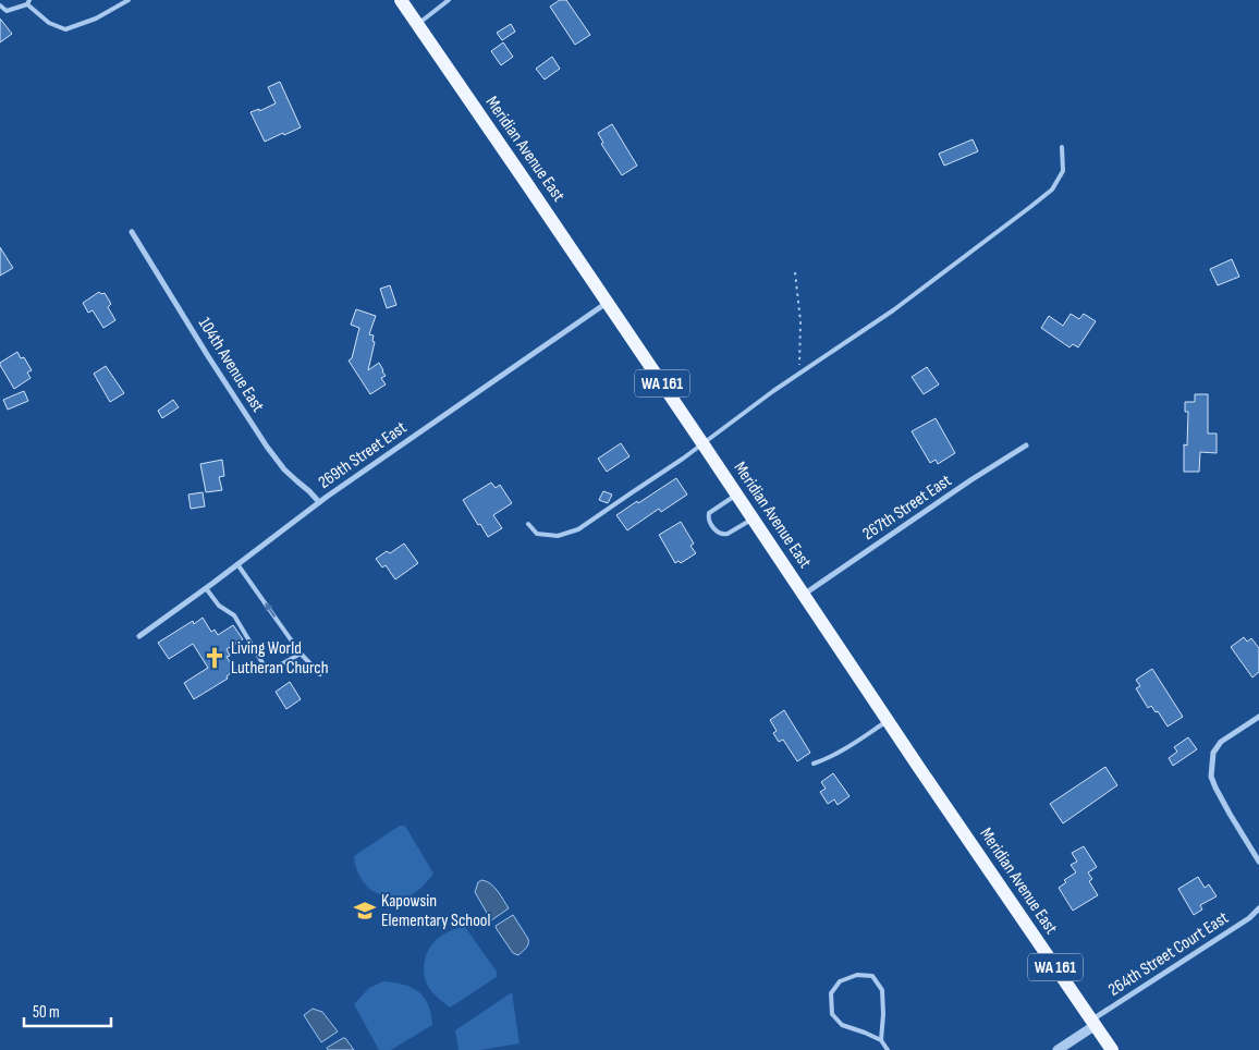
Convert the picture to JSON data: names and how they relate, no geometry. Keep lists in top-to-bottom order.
{
  "streets": {
    "main road": ["Meridian Avenue East", "WA 161"],
    "street": [
      "104th Avenue East",
      "269th Street East",
      "267th Street East",
      "264th Street Court East"
    ]
  },
  "crossings": [
    ["Meridian Avenue East", "269th Street East"],
    ["Meridian Avenue East", "267th Street East"],
    ["Meridian Avenue East", "264th Street Court East"],
    ["104th Avenue East", "269th Street East"]
  ],
  "places": {
    "church": ["Living World Lutheran Church"],
    "school or university": ["Kapowsin Elementary School"]
  },
  "scale_bar": "50 m"
}
